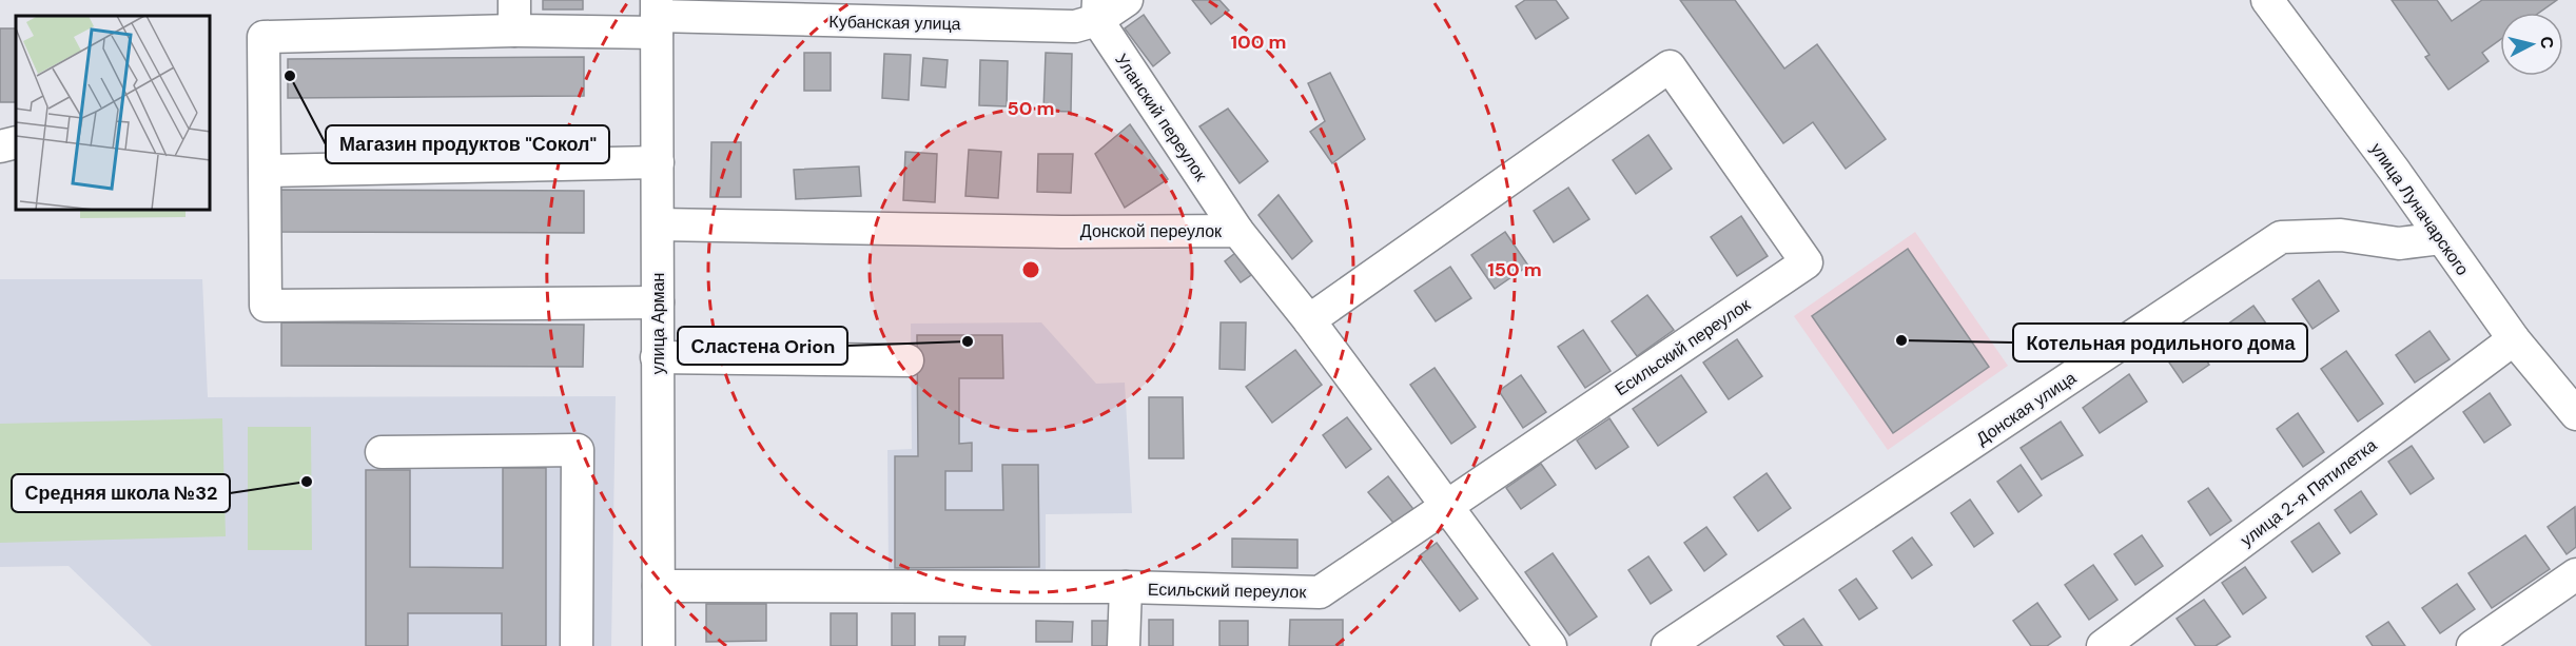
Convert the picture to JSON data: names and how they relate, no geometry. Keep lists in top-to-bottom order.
{
  "streets": {
    "street": [
      "Кубанская улица",
      "Уланский переулок",
      "улица Луначарского",
      "Донской переулок",
      "улица Арман",
      "Есильский переулок",
      "Донская улица",
      "улица 2-я Пятилетка"
    ]
  },
  "crossings": [
    ["Кубанская улица", "Уланский переулок"],
    ["Кубанская улица", "улица Арман"],
    ["Уланский переулок", "Донской переулок"],
    ["улица Луначарского", "Донская улица"],
    ["улица Луначарского", "улица 2-я Пятилетка"],
    ["Донской переулок", "улица Арман"],
    ["Донской переулок", "Есильский переулок"],
    ["улица Арман", "Есильский переулок"]
  ],
  "places": [
    "Магазин продуктов \"Сокол\"",
    "Котельная родильного дома",
    "Сластена Orion",
    "Средняя школа №32"
  ],
  "north": "right",
  "rings": ["100 m", "50 m", "150 m"]
}
